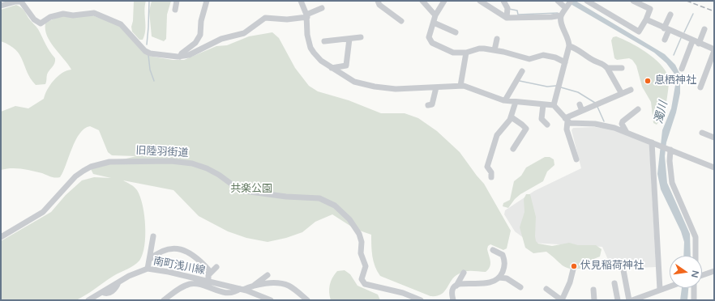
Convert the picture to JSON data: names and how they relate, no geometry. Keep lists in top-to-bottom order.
{
  "streets": {
    "street": ["旧陸羽街道", "南町浅川線"]
  },
  "water": ["濁川"],
  "parks": ["共楽公園"],
  "places": ["息栖神社", "伏見稲荷神社"],
  "north": "right"
}
